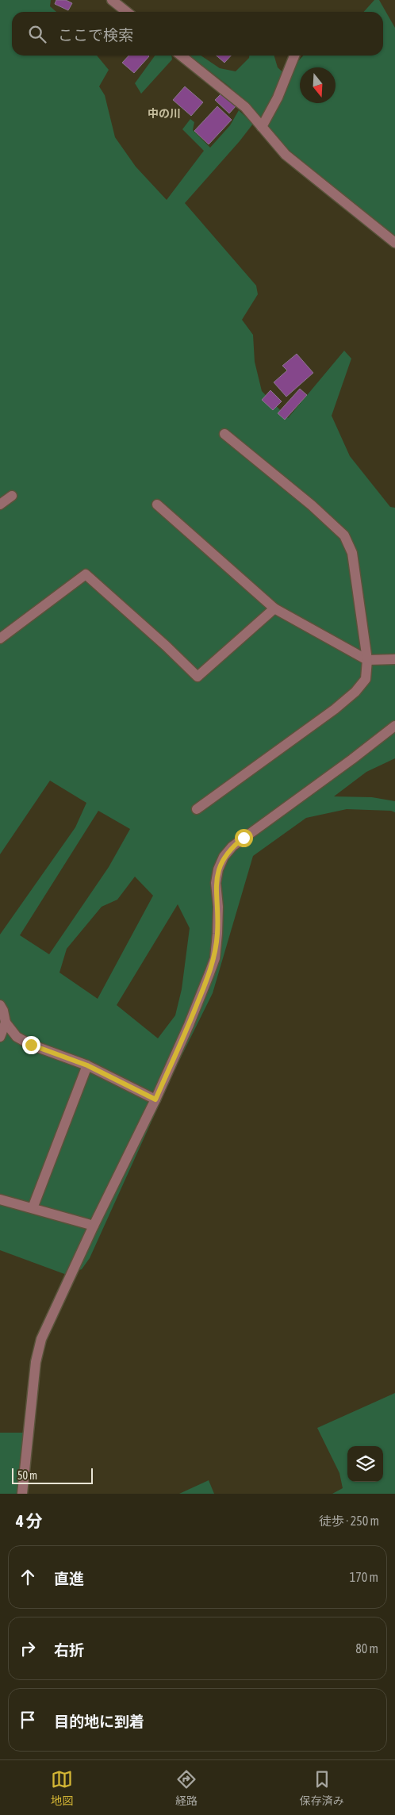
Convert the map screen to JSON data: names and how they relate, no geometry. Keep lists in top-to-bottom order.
{
  "districts": ["中の川"],
  "scale_bar": "50 m",
  "north": "bottom",
  "page": {
    "search": "ここで検索",
    "scale": "50 m",
    "heading": ["4 分", "徒歩 · 250 m"],
    "list": [
      ["直進", "170 m"],
      ["右折", "80 m"],
      "目的地に到着"
    ],
    "nav": ["地図", "経路", "保存済み"]
  }
}
